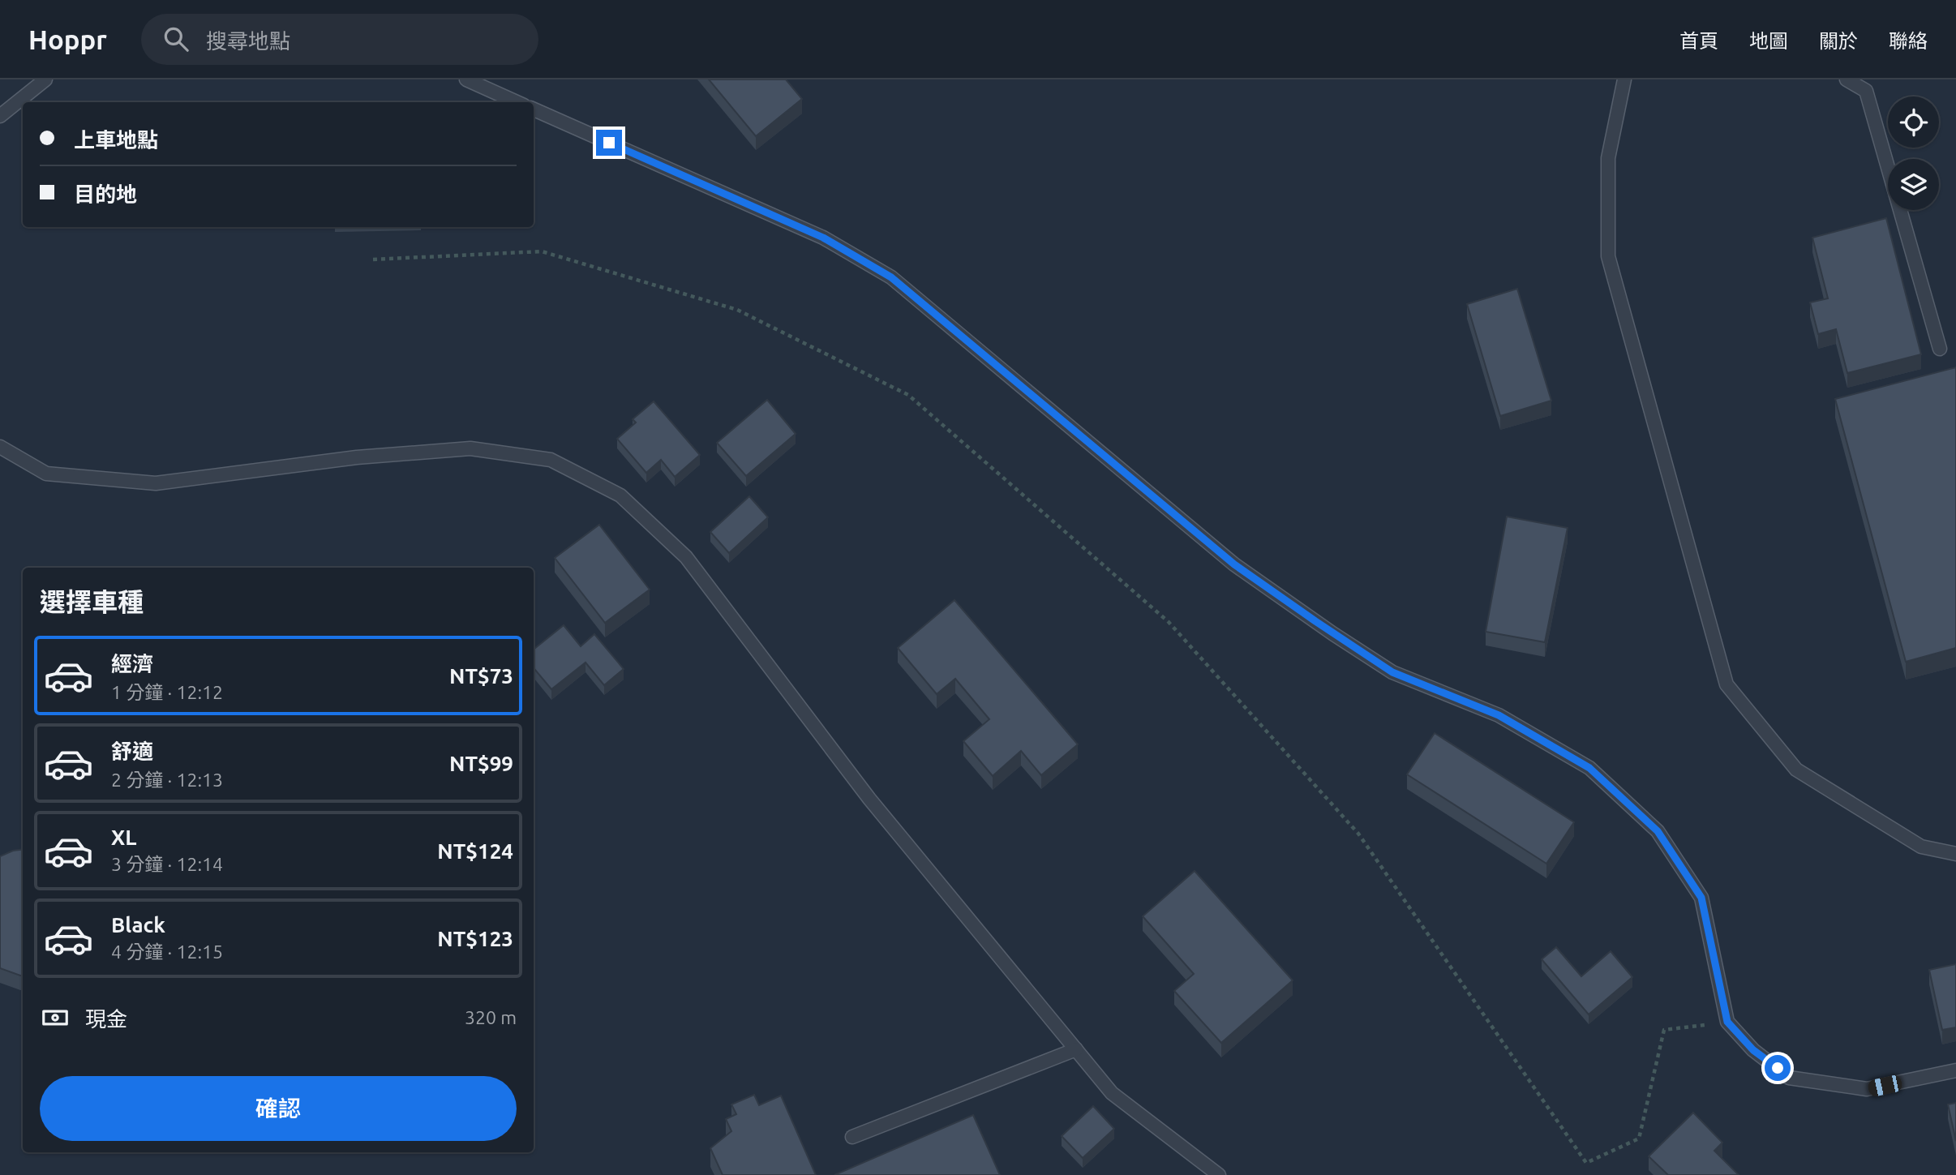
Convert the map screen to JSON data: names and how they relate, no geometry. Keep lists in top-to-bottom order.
{
  "page": {
    "header": "Hoppr",
    "search": "搜尋地點",
    "nav": [
      "首頁",
      "地圖",
      "關於",
      "聯絡"
    ],
    "banner": ["上車地點", "目的地"],
    "heading": "選擇車種",
    "list": [
      {
        "name": "經濟",
        "note": "1 分鐘 · 12:12",
        "value": "NT$73"
      },
      {
        "name": "舒適",
        "note": "2 分鐘 · 12:13",
        "value": "NT$99"
      },
      {
        "name": "XL",
        "note": "3 分鐘 · 12:14",
        "value": "NT$124"
      },
      {
        "name": "Black",
        "note": "4 分鐘 · 12:15",
        "value": "NT$123"
      }
    ],
    "pay": ["現金", "320 m"],
    "buttons": "確認"
  }
}
